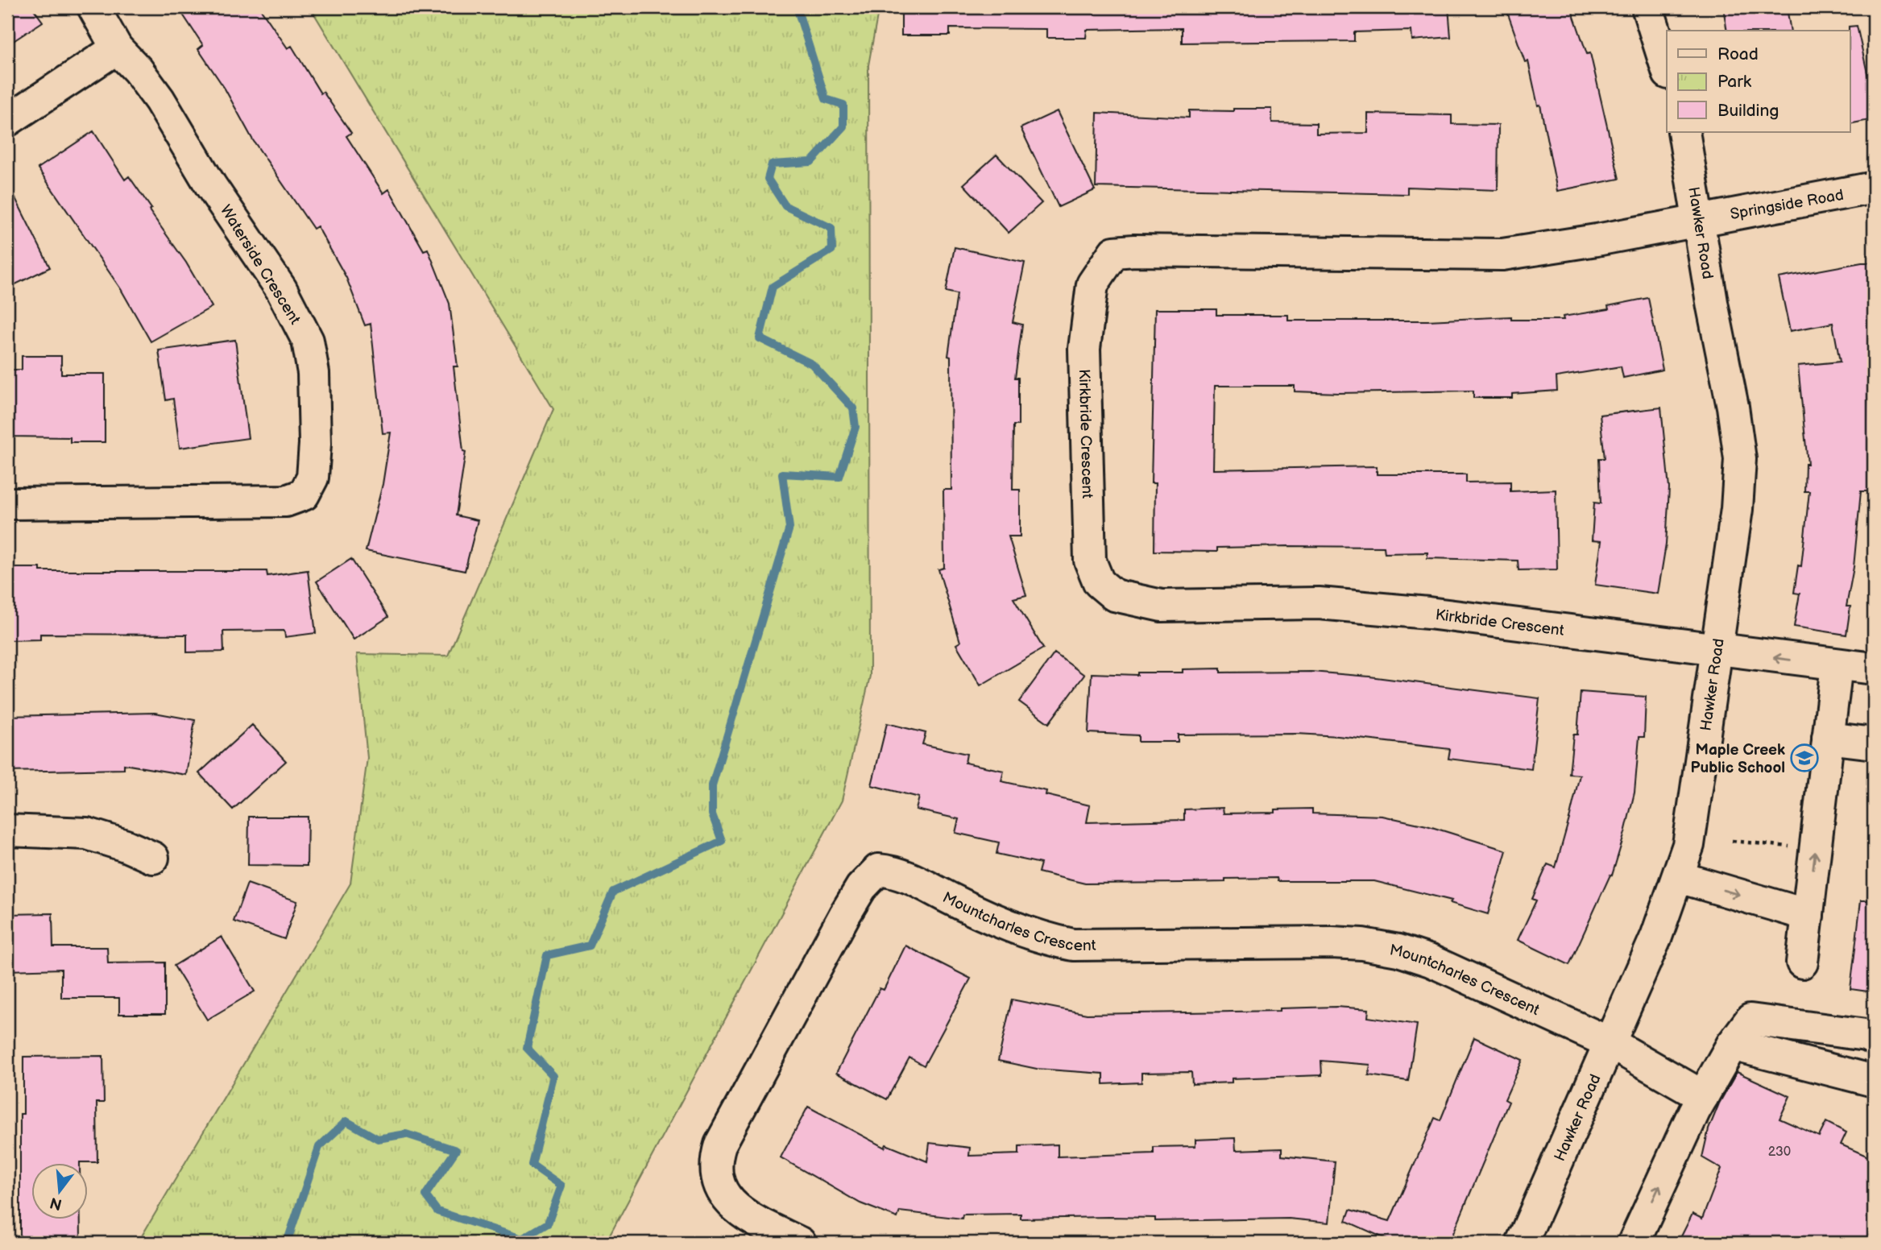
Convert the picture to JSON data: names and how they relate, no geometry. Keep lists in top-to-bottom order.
{
  "streets": {
    "street": [
      "Springside Road",
      "Hawker Road",
      "Waterside Crescent",
      "Kirkbride Crescent",
      "Mountcharles Crescent"
    ]
  },
  "crossings": [
    ["Springside Road", "Hawker Road"],
    ["Springside Road", "Kirkbride Crescent"],
    ["Hawker Road", "Kirkbride Crescent"],
    ["Hawker Road", "Mountcharles Crescent"]
  ],
  "places": {
    "school or university": ["Maple Creek Public School"]
  },
  "house_numbers": ["230"],
  "legend": ["Road", "Park", "Building"],
  "north": "bottom"
}
